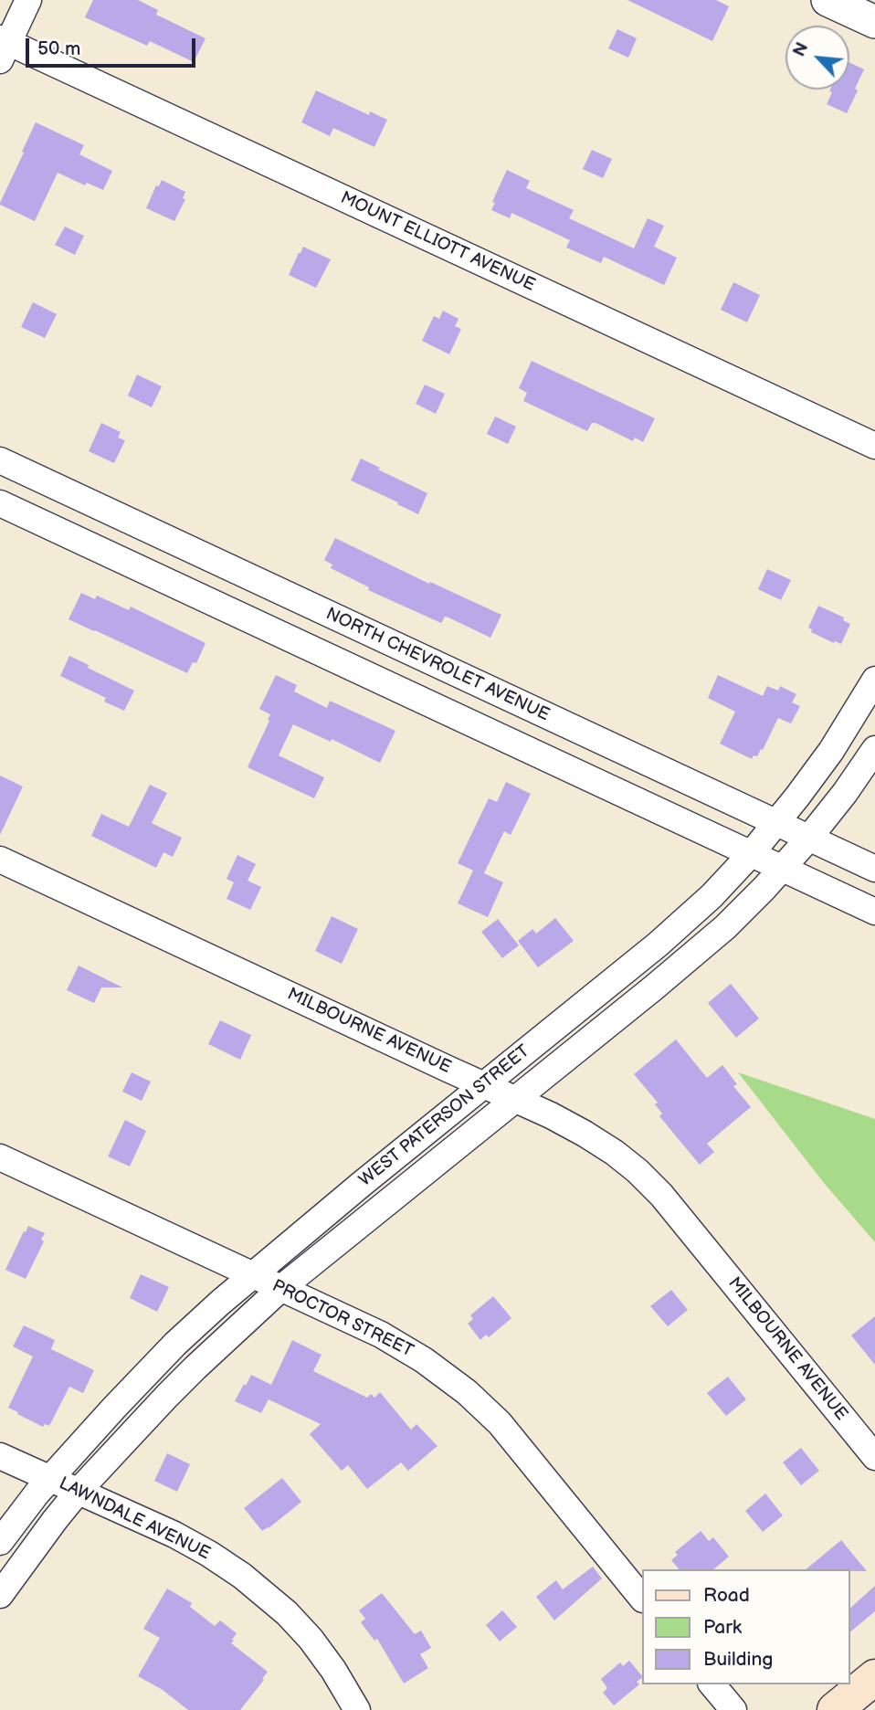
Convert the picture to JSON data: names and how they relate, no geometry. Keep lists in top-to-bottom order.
{
  "streets": {
    "street": [
      "MOUNT ELLIOTT AVENUE",
      "NORTH CHEVROLET AVENUE",
      "MILBOURNE AVENUE",
      "WEST PATERSON STREET",
      "PROCTOR STREET",
      "LAWNDALE AVENUE"
    ]
  },
  "crossings": [
    ["NORTH CHEVROLET AVENUE", "WEST PATERSON STREET"],
    ["MILBOURNE AVENUE", "WEST PATERSON STREET"],
    ["WEST PATERSON STREET", "PROCTOR STREET"],
    ["WEST PATERSON STREET", "LAWNDALE AVENUE"]
  ],
  "legend": ["Road", "Park", "Building"],
  "scale_bar": "50 m",
  "north": "top left"
}
